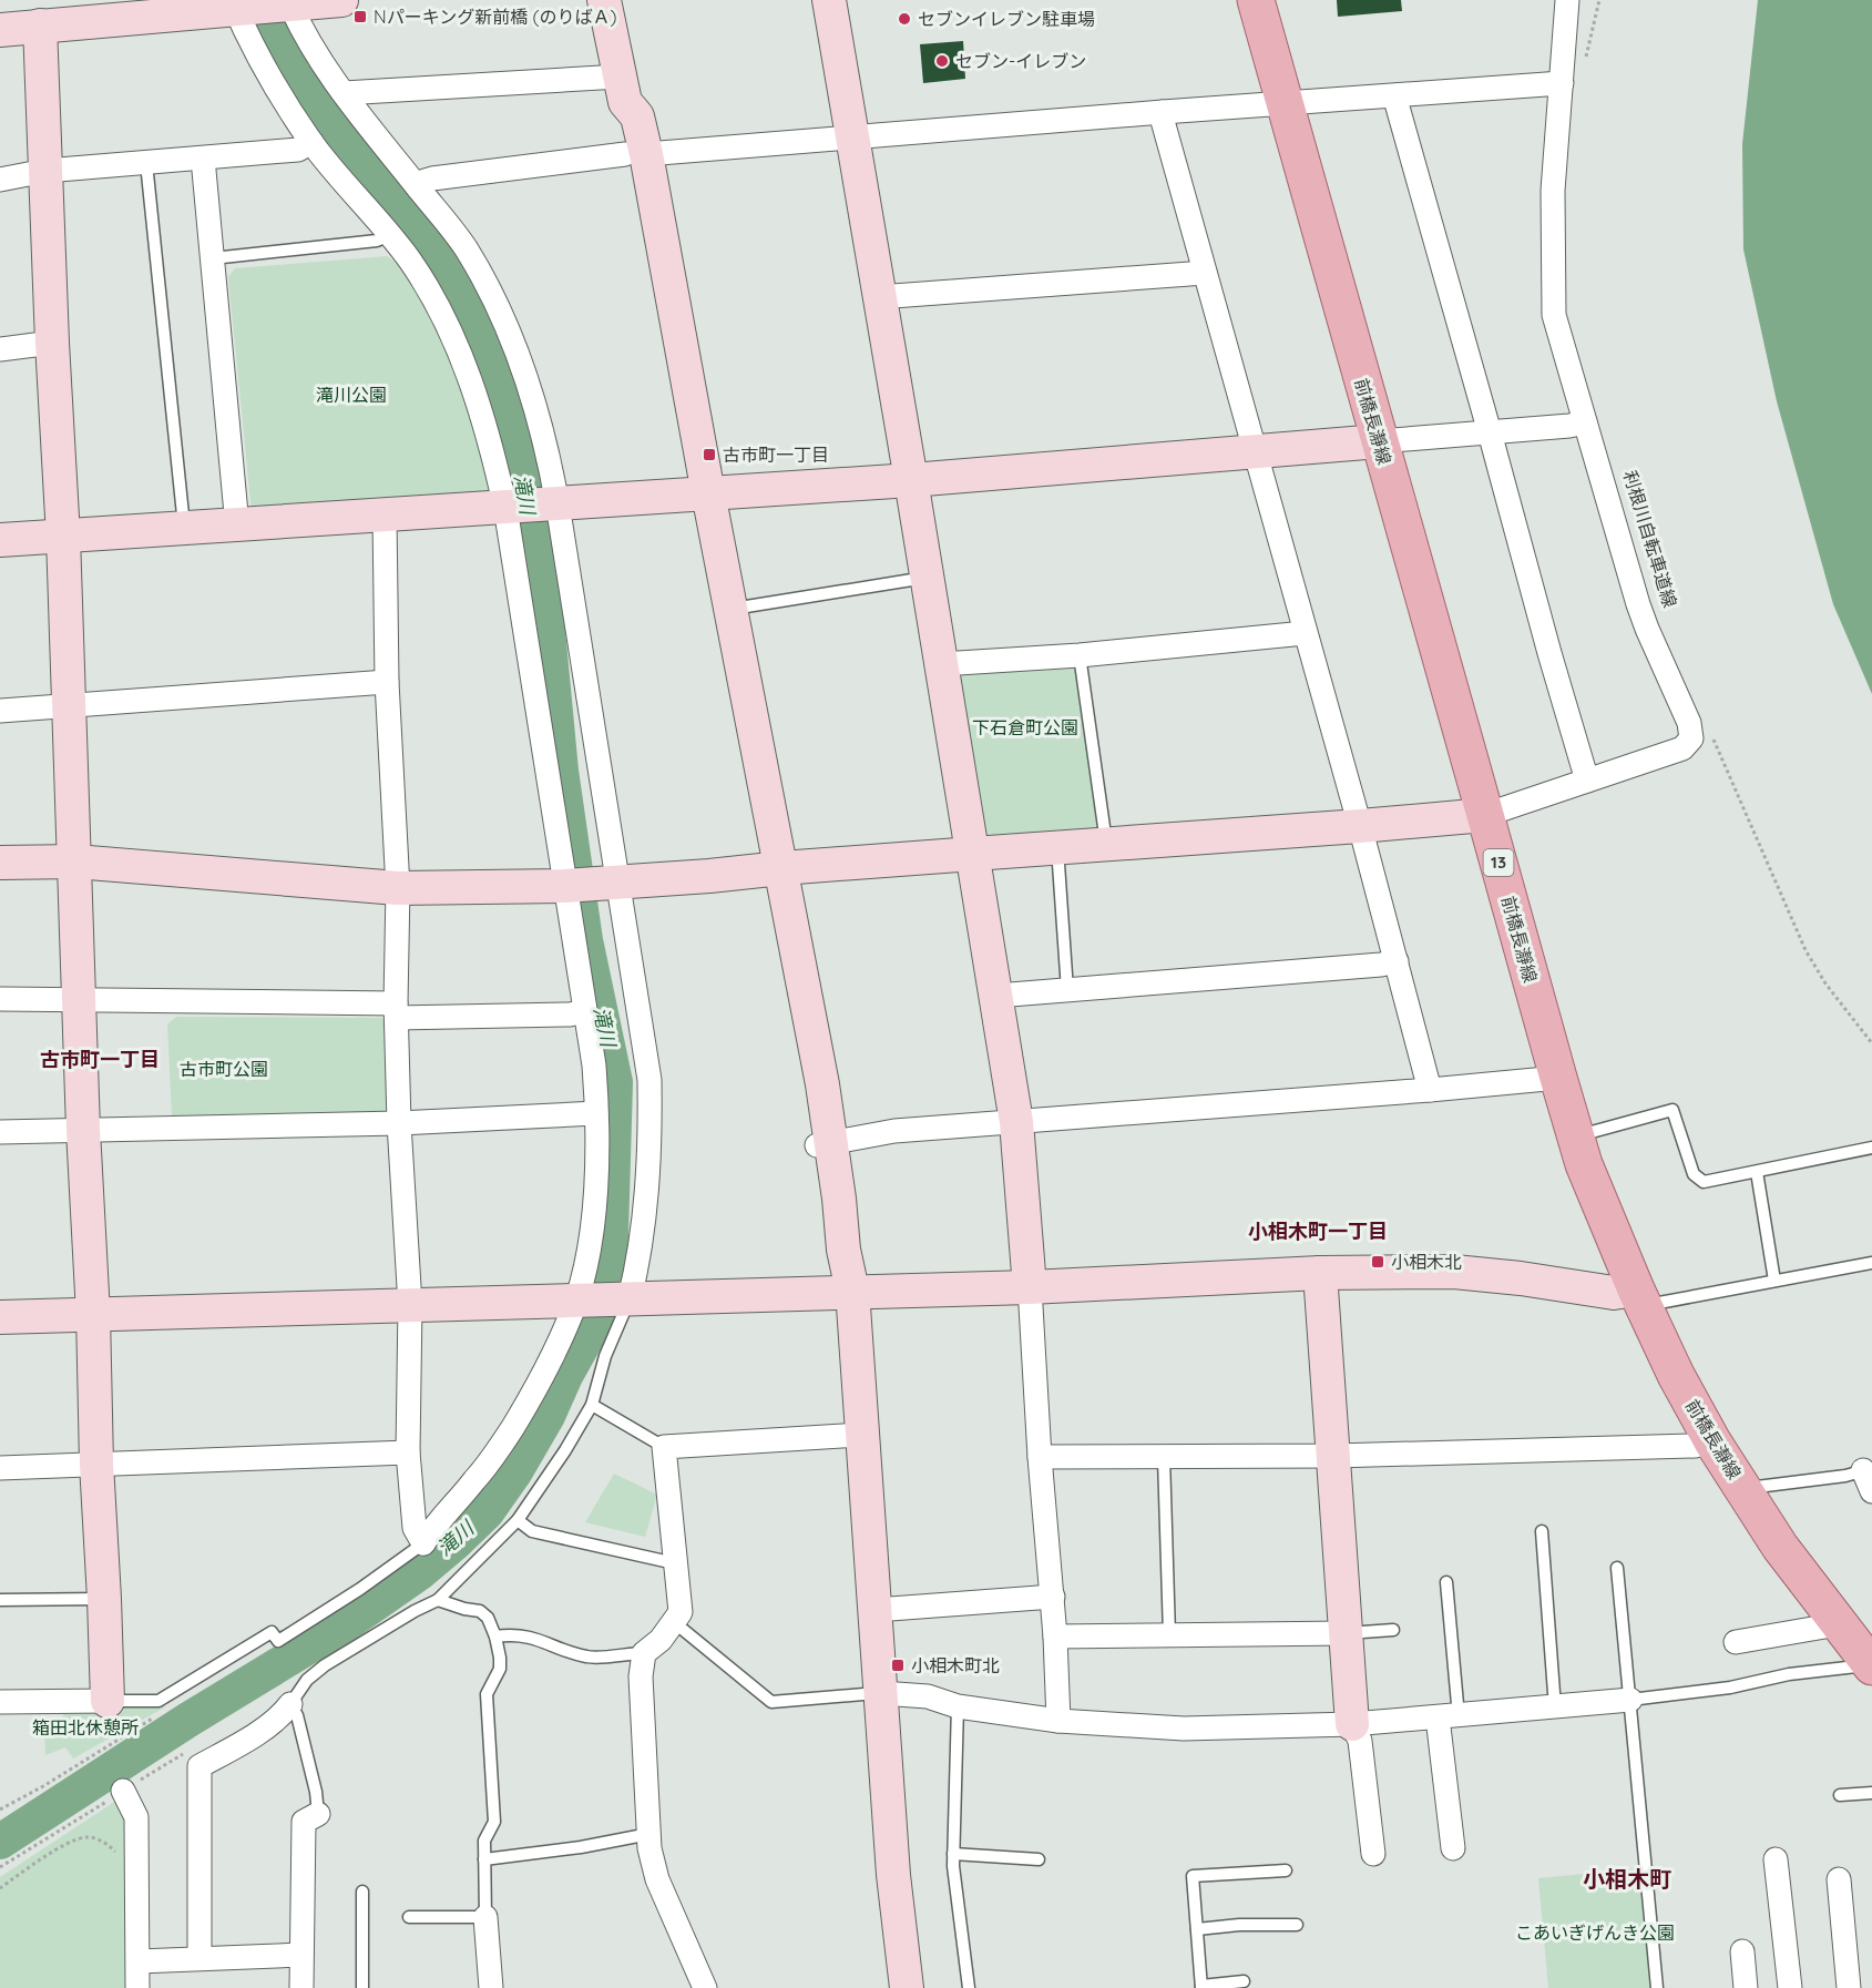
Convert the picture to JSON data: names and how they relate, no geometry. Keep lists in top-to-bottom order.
{
  "streets": {
    "main road": ["前橋長瀞線", "13"]
  },
  "districts": ["古市町一丁目", "小相木町一丁目", "小相木町"],
  "water": ["滝川"],
  "parks": [
    "滝川公園",
    "下石倉町公園",
    "古市町公園",
    "箱田北休憩所",
    "こあいぎげんき公園"
  ],
  "places": {
    "transit": [
      "Nパーキング新前橋 (のりばＡ)",
      "古市町一丁目",
      "小相木北",
      "小相木町北"
    ],
    "other": ["セブンイレブン駐車場", "セブン-イレブン"]
  }
}
